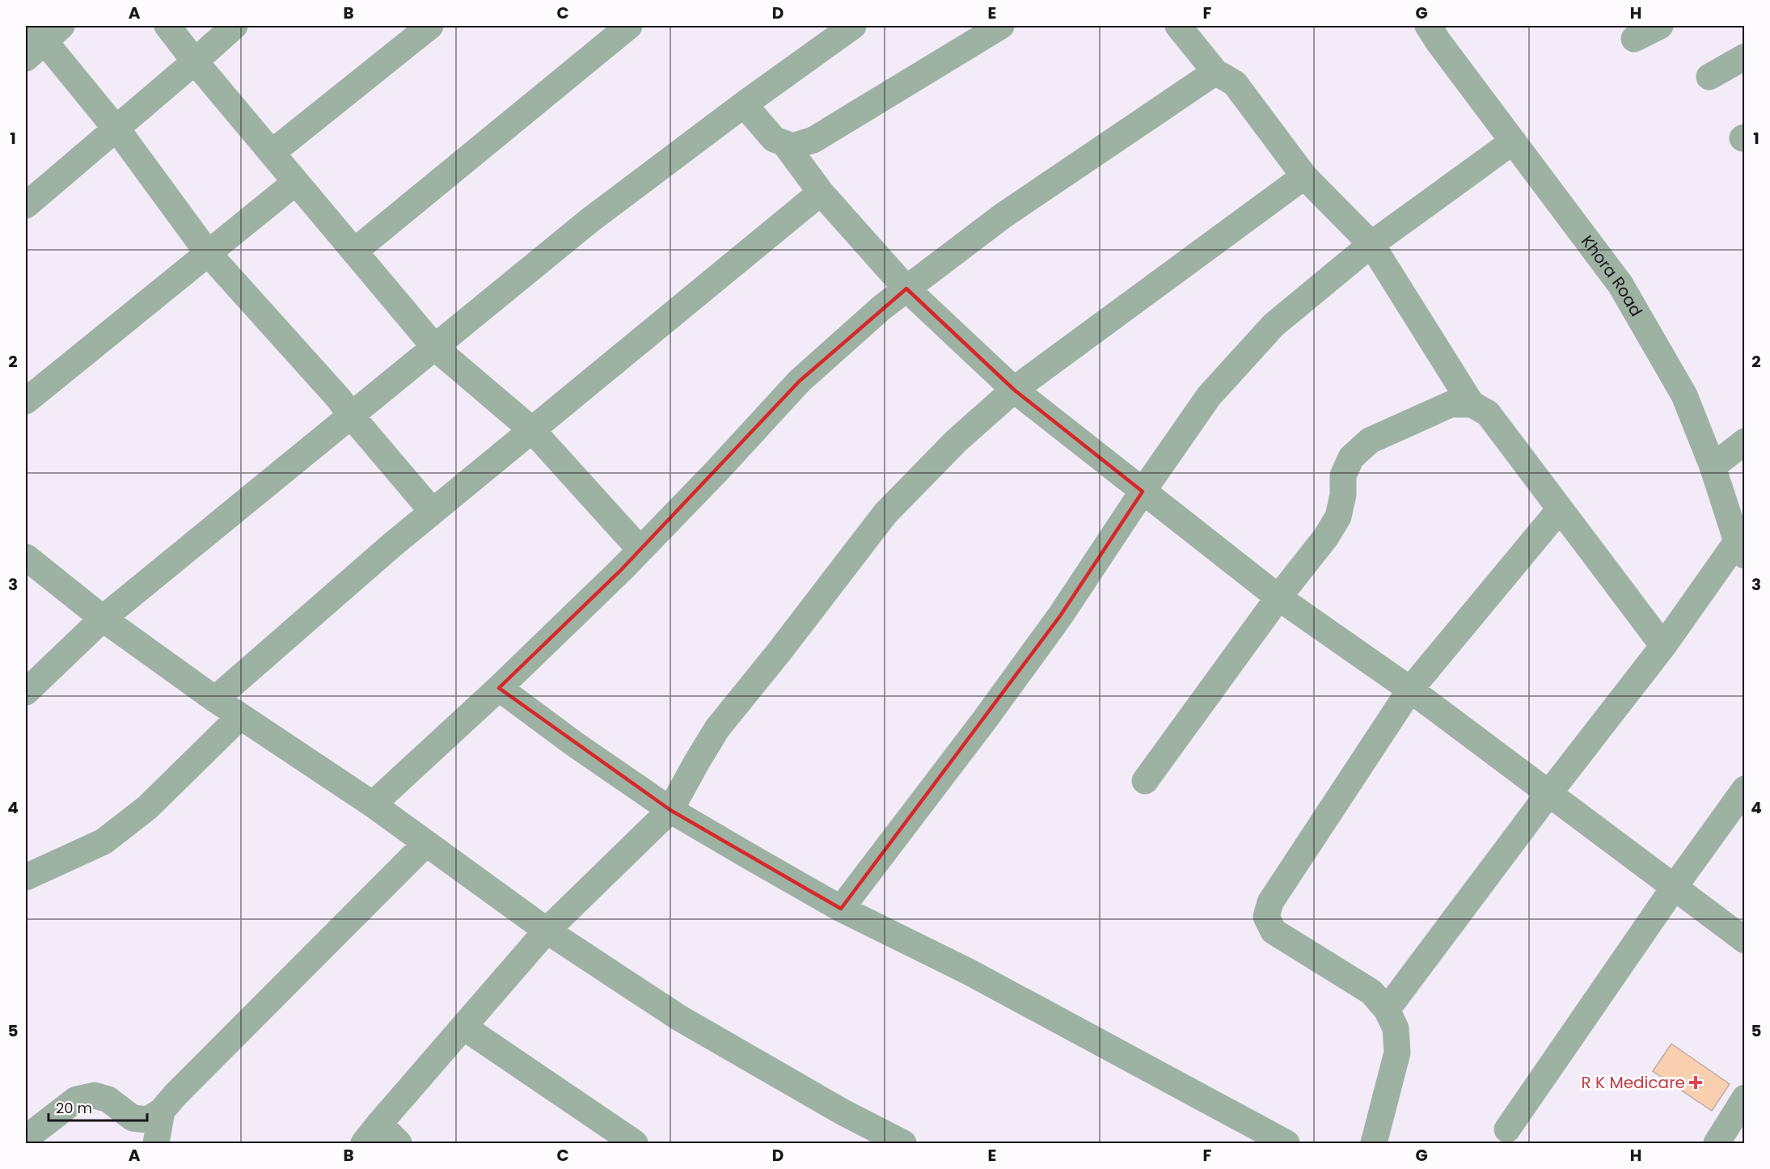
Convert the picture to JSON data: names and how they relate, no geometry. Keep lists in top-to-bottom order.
{
  "streets": {
    "street": ["Khora Road"]
  },
  "places": {
    "health": ["R K Medicare"]
  },
  "scale_bar": "20 m",
  "grid": {
    "columns": [
      "A",
      "B",
      "C",
      "D",
      "E",
      "F",
      "G",
      "H"
    ],
    "rows": [
      "1",
      "2",
      "3",
      "4",
      "5"
    ]
  }
}
